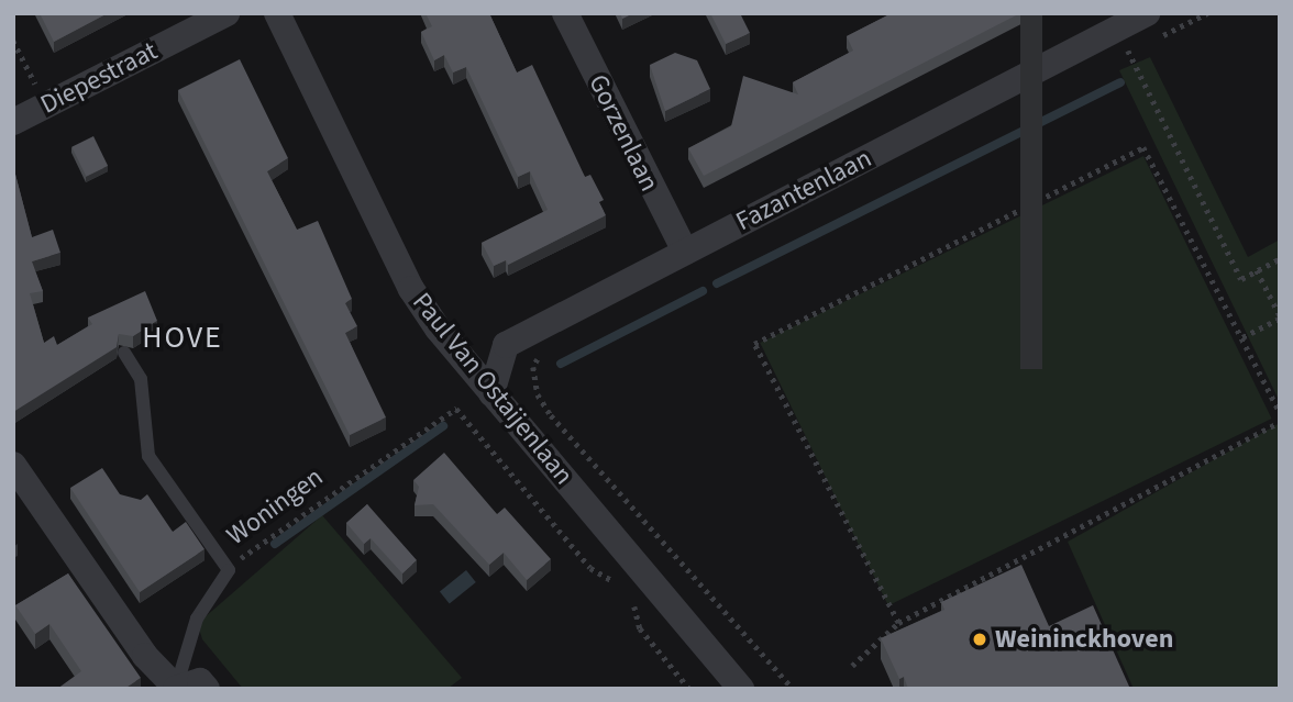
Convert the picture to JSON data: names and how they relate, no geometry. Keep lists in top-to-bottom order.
{
  "streets": {
    "street": [
      "Diepestraat",
      "Gorzenlaan",
      "Fazantenlaan",
      "Paul Van Ostaijenlaan"
    ],
    "lane": ["Woningen"]
  },
  "crossings": [
    ["Gorzenlaan", "Fazantenlaan"],
    ["Fazantenlaan", "Paul Van Ostaijenlaan"]
  ],
  "districts": ["HOVE"],
  "places": ["Weininckhoven"]
}
